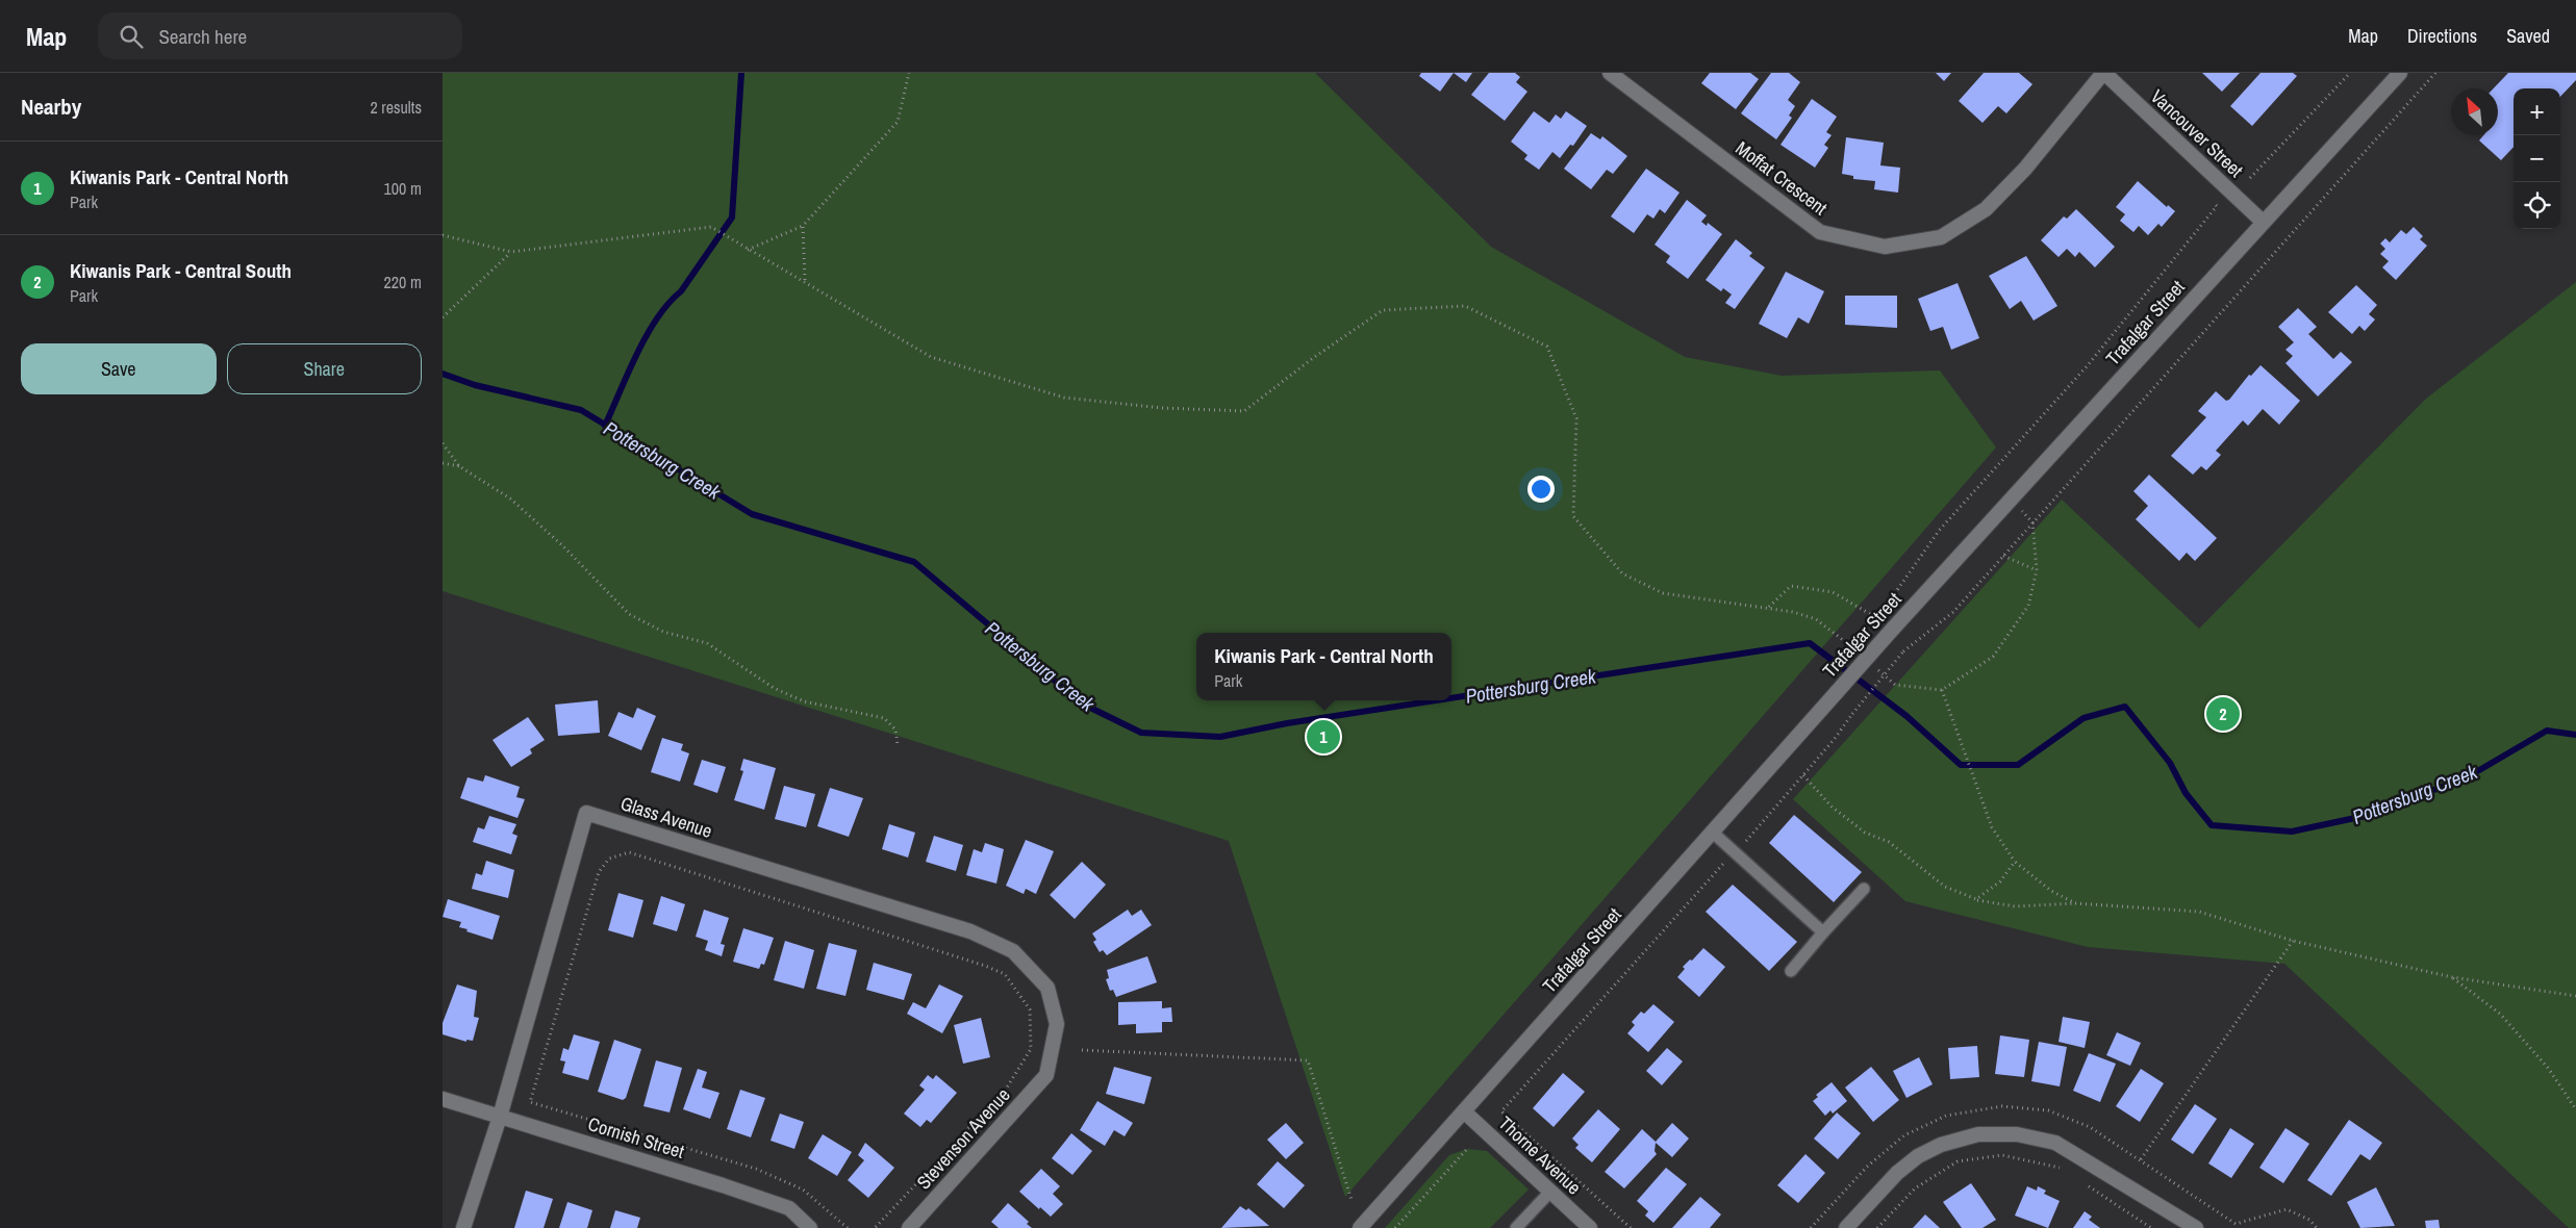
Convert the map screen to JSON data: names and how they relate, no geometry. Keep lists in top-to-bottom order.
{
  "streets": {
    "street": [
      "Vancouver Street",
      "Moffat Crescent",
      "Trafalgar Street",
      "Glass Avenue",
      "Cornish Street",
      "Stevenson Avenue",
      "Thorne Avenue"
    ]
  },
  "crossings": [
    ["Vancouver Street", "Moffat Crescent"],
    ["Vancouver Street", "Trafalgar Street"],
    ["Trafalgar Street", "Thorne Avenue"],
    ["Glass Avenue", "Cornish Street"],
    ["Glass Avenue", "Stevenson Avenue"]
  ],
  "water": ["Pottersburg Creek"],
  "north": "top left",
  "page": {
    "header": "Map",
    "search": "Search here",
    "nav": ["Map", "Directions", "Saved"],
    "heading": ["Nearby", "2 results"],
    "map_buttons": ["+", "−"],
    "list": [
      {
        "mark": "1",
        "name": "Kiwanis Park - Central North",
        "note": "Park",
        "value": "100 m"
      },
      {
        "mark": "2",
        "name": "Kiwanis Park - Central South",
        "note": "Park",
        "value": "220 m"
      }
    ],
    "buttons": ["Save", "Share"],
    "popup": ["Kiwanis Park - Central North", "Park"],
    "pins": ["2", "1"]
  }
}
